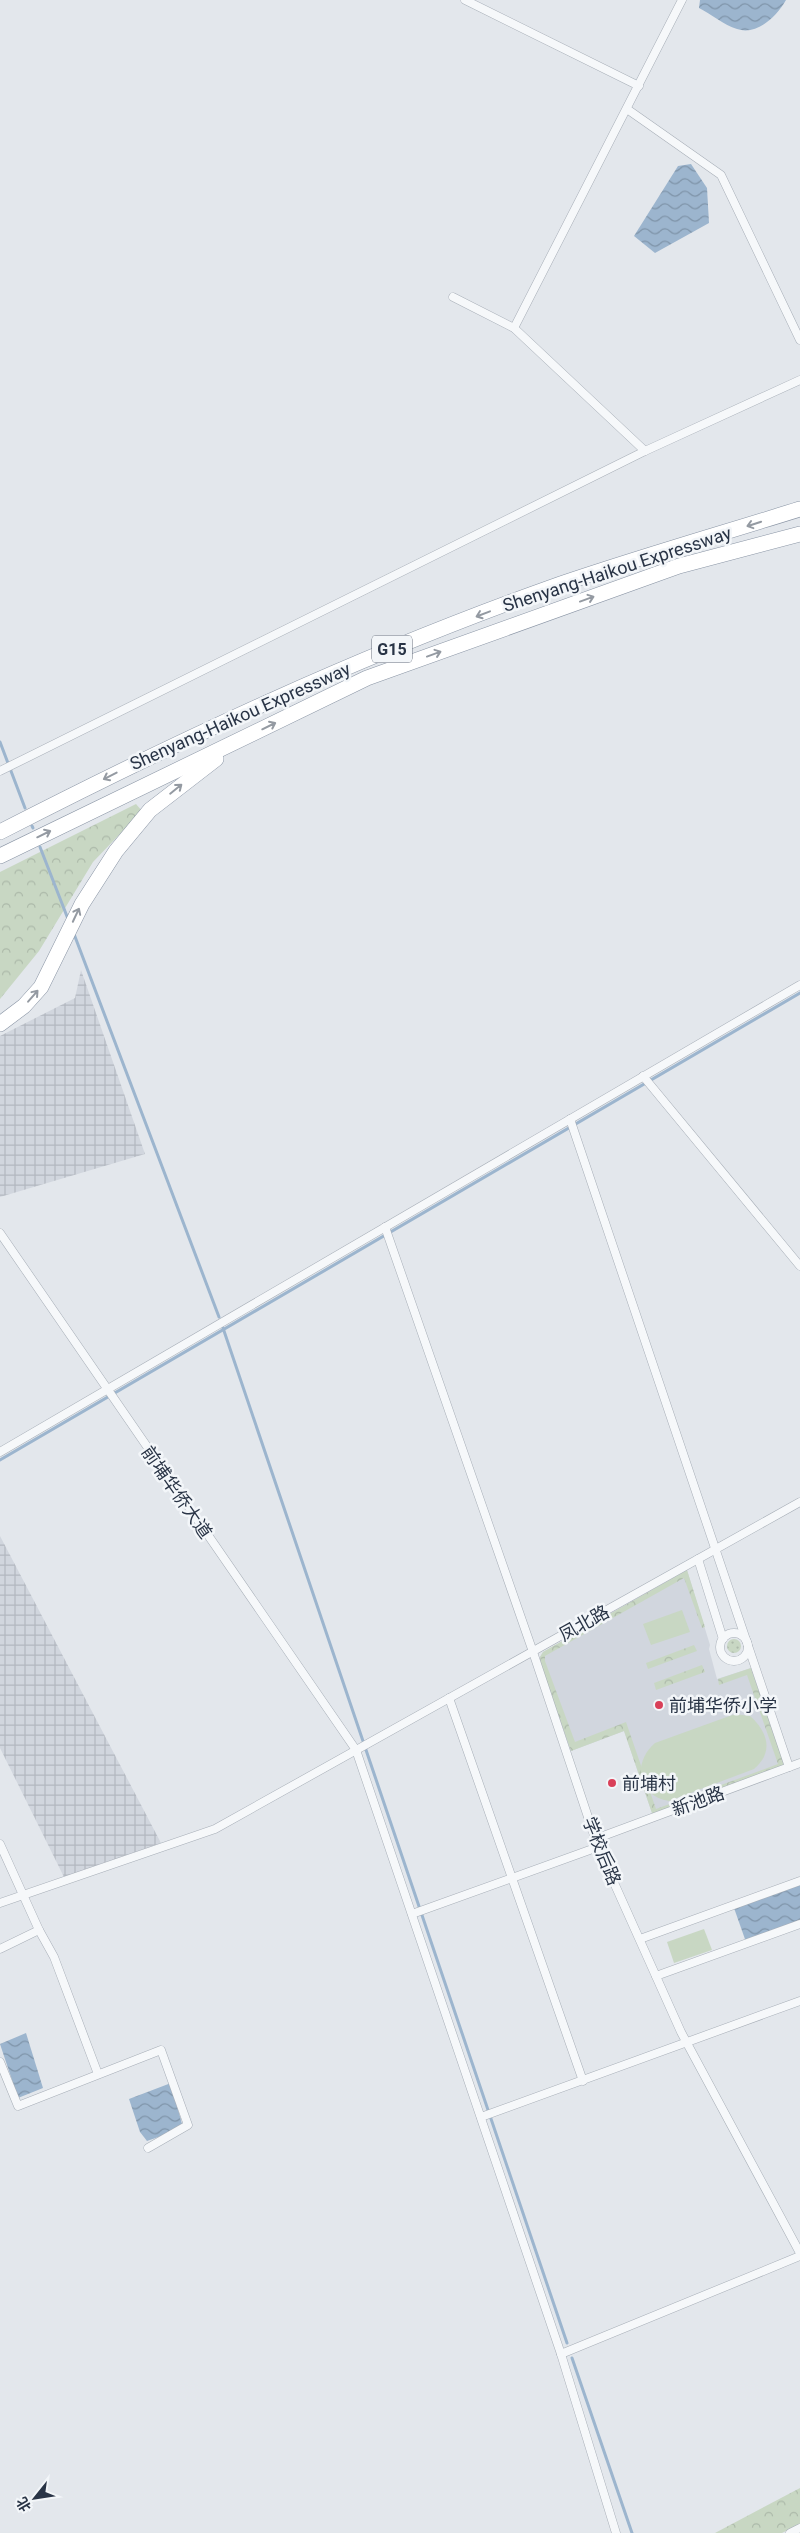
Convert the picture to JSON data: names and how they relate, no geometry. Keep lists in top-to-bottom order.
{
  "streets": {
    "highway": ["Shenyang-Haikou Expressway", "G15"],
    "street": [
      "前埔华侨大道",
      "凤北路",
      "新池路",
      "学校后路"
    ]
  },
  "crossings": [
    ["前埔华侨大道", "凤北路"],
    ["前埔华侨大道", "新池路"],
    ["凤北路", "学校后路"],
    ["新池路", "学校后路"]
  ],
  "places": ["前埔华侨小学", "前埔村"],
  "north": "bottom left"
}
